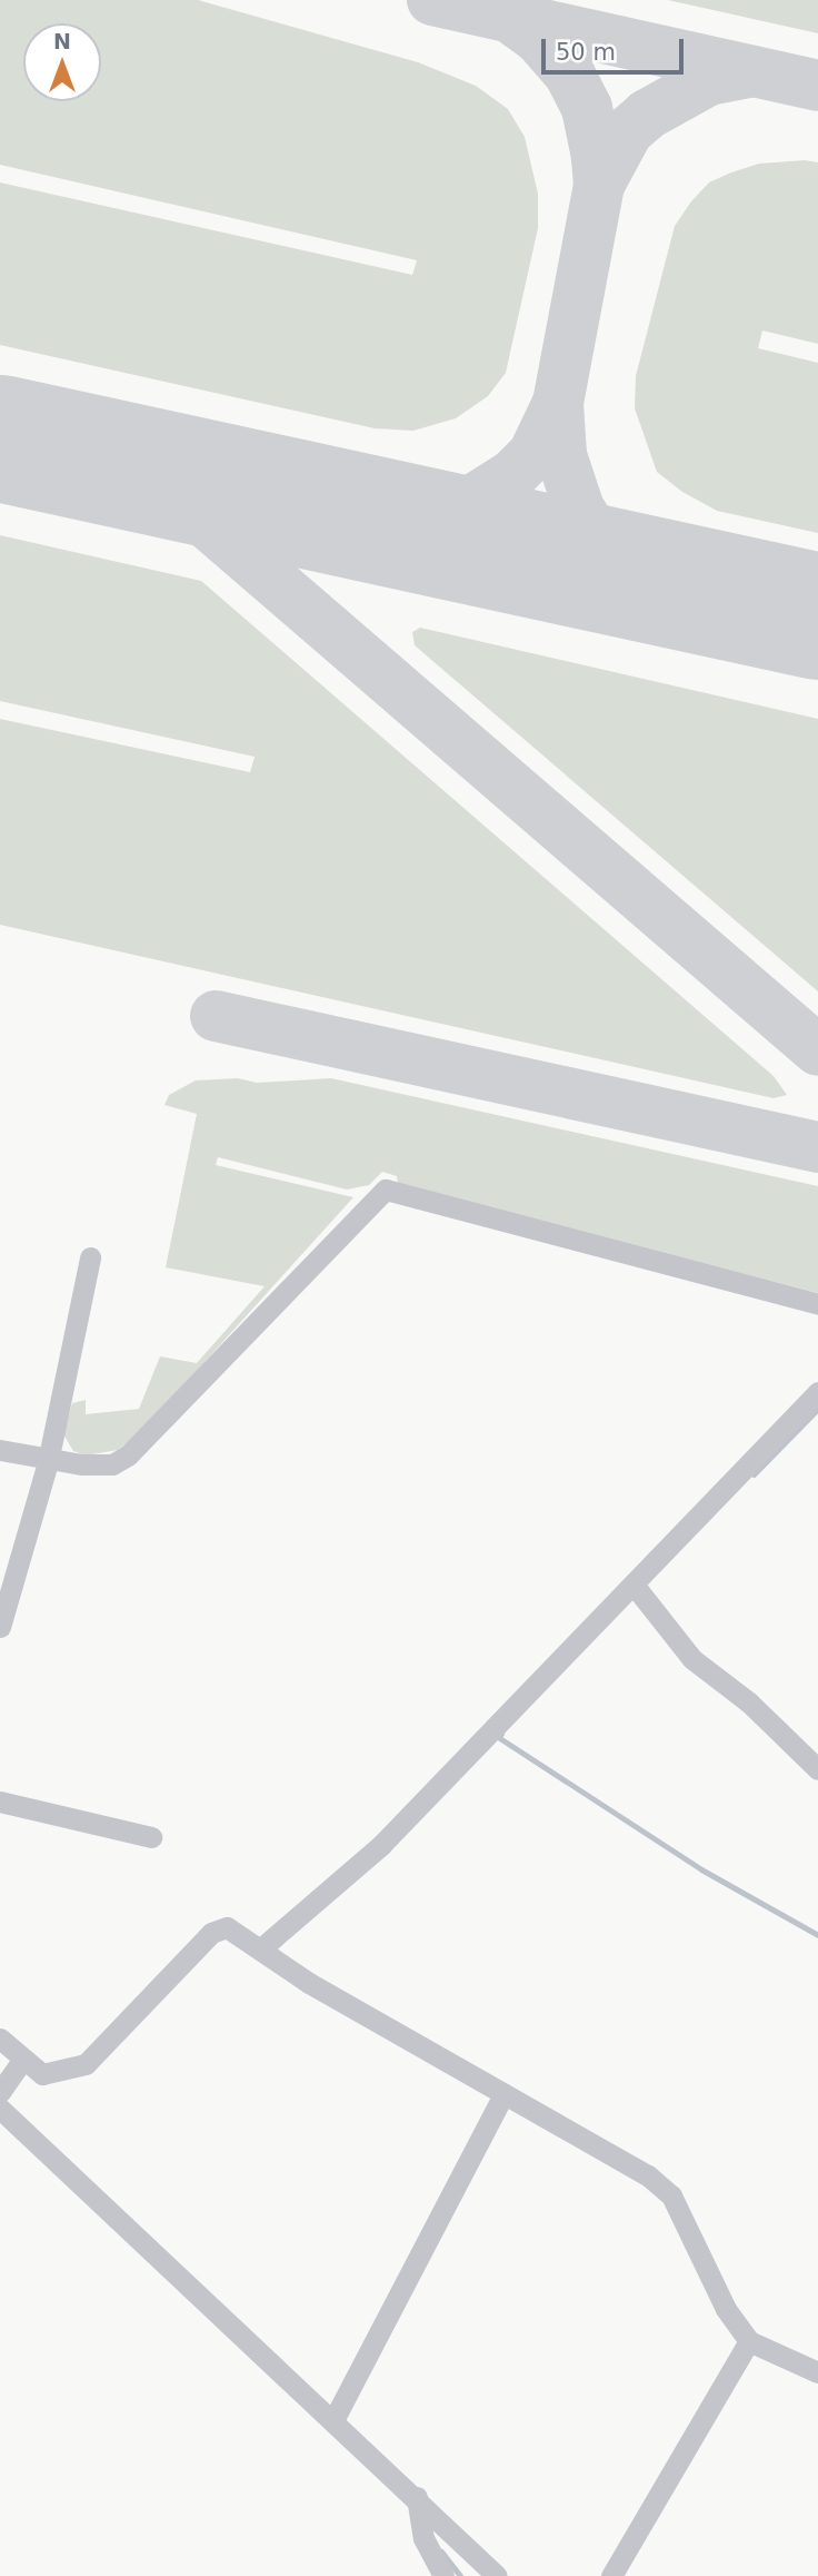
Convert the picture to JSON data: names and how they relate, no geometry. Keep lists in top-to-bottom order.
{
  "scale_bar": "50 m",
  "north": "top"
}
